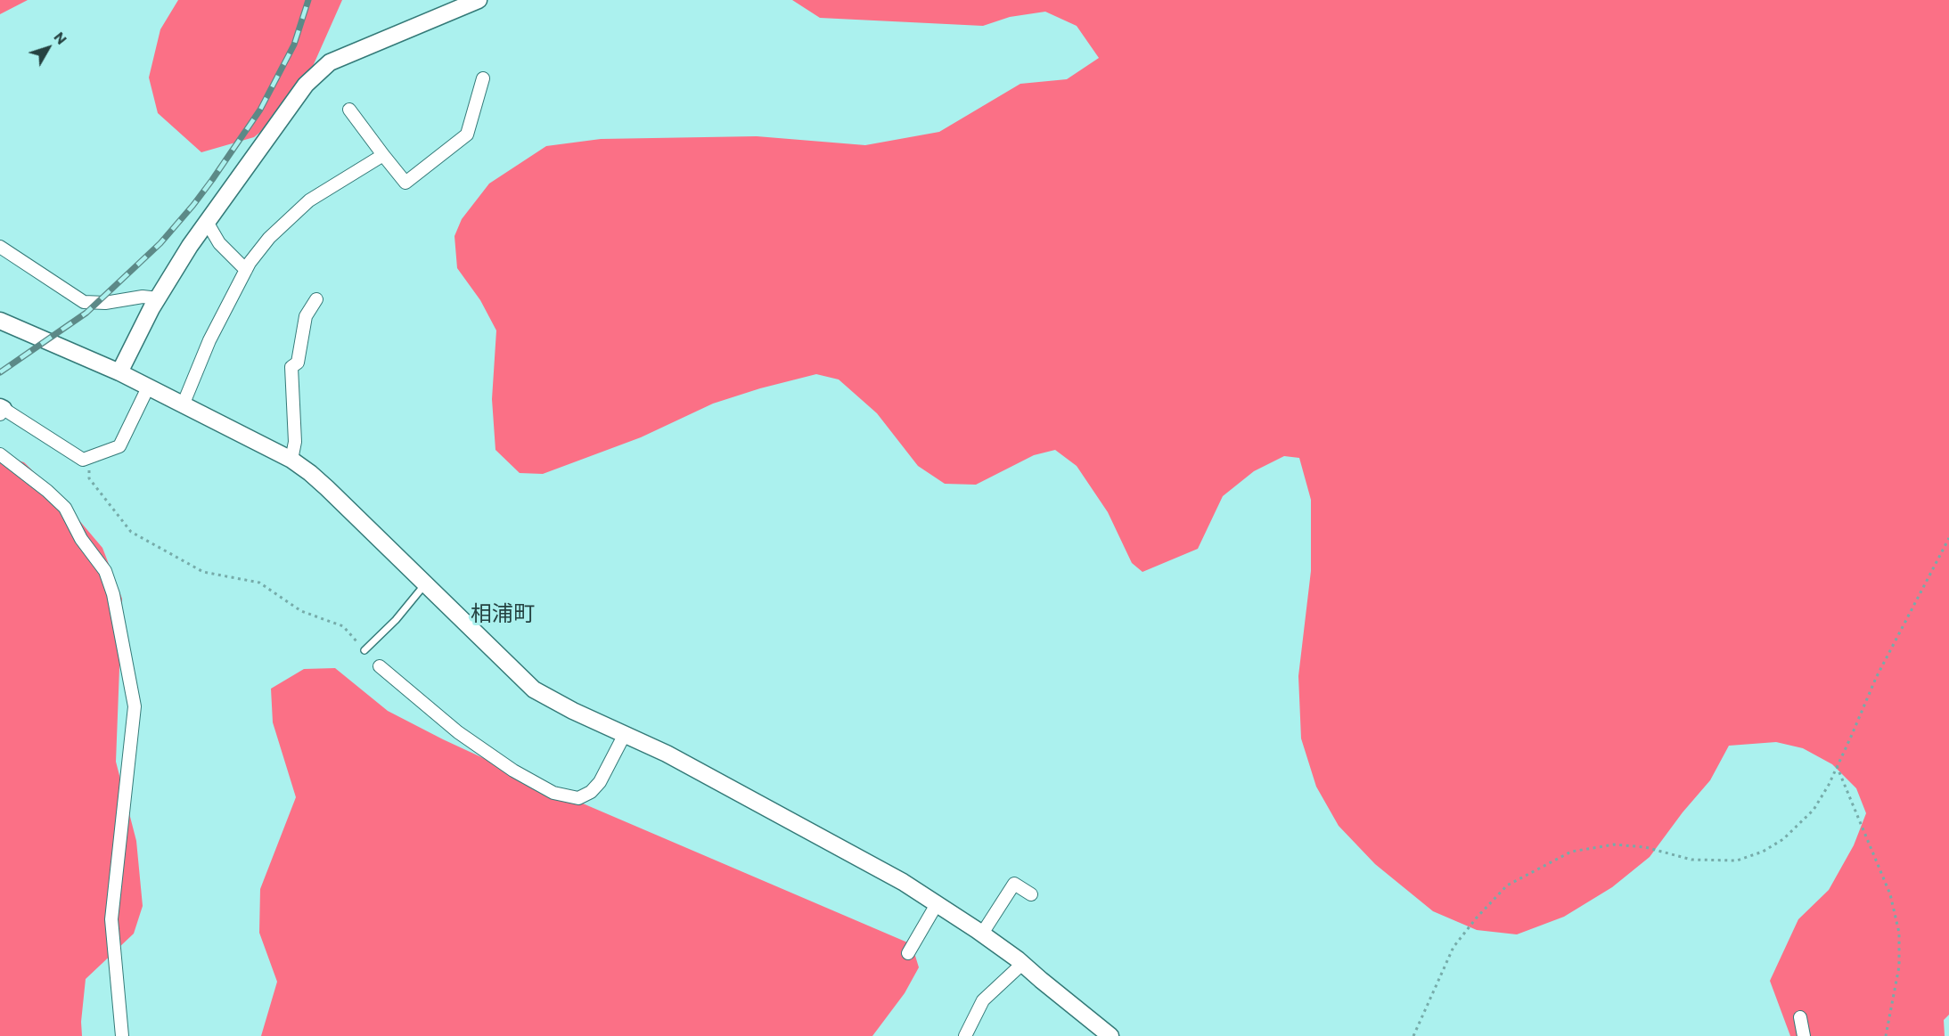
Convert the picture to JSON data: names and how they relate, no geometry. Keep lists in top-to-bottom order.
{
  "districts": ["相浦町"],
  "north": "top right"
}
